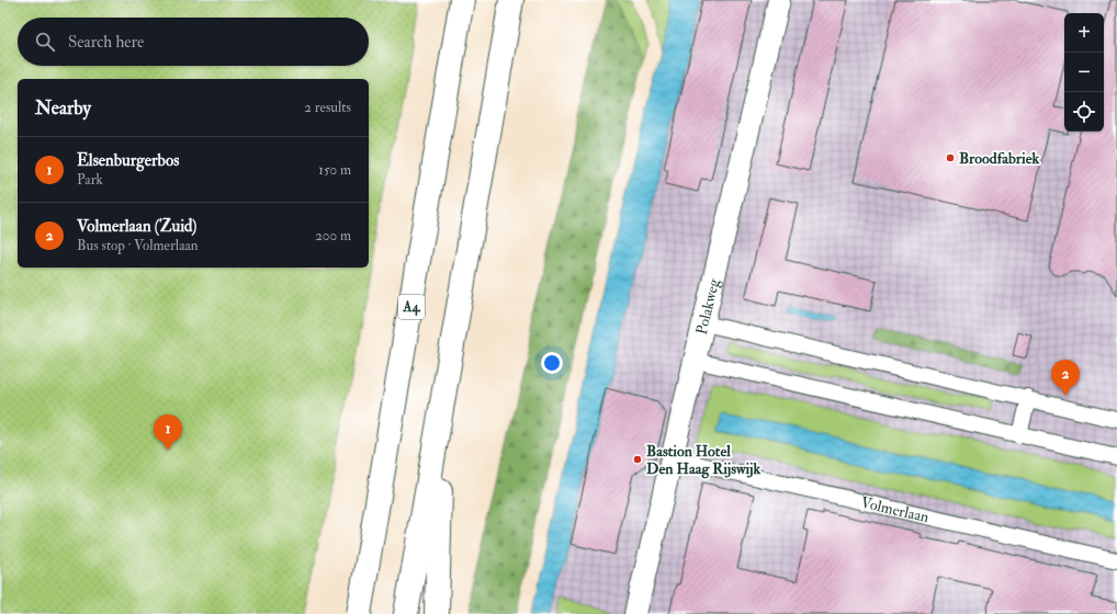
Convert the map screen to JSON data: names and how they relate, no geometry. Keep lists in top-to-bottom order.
{
  "streets": {
    "highway": ["A4"],
    "street": ["Polakweg", "Volmerlaan"]
  },
  "crossings": [
    ["Polakweg", "Volmerlaan"]
  ],
  "places": ["Broodfabriek", "Bastion Hotel Den Haag Rijswijk"],
  "page": {
    "map_buttons": ["+", "−"],
    "search": "Search here",
    "heading": ["Nearby", "2 results"],
    "list": [
      {
        "mark": "1",
        "name": "Elsenburgerbos",
        "note": "Park",
        "value": "150 m"
      },
      {
        "mark": "2",
        "name": "Volmerlaan (Zuid)",
        "note": "Bus stop · Volmerlaan",
        "value": "200 m"
      }
    ],
    "pins": ["2", "1"]
  }
}
